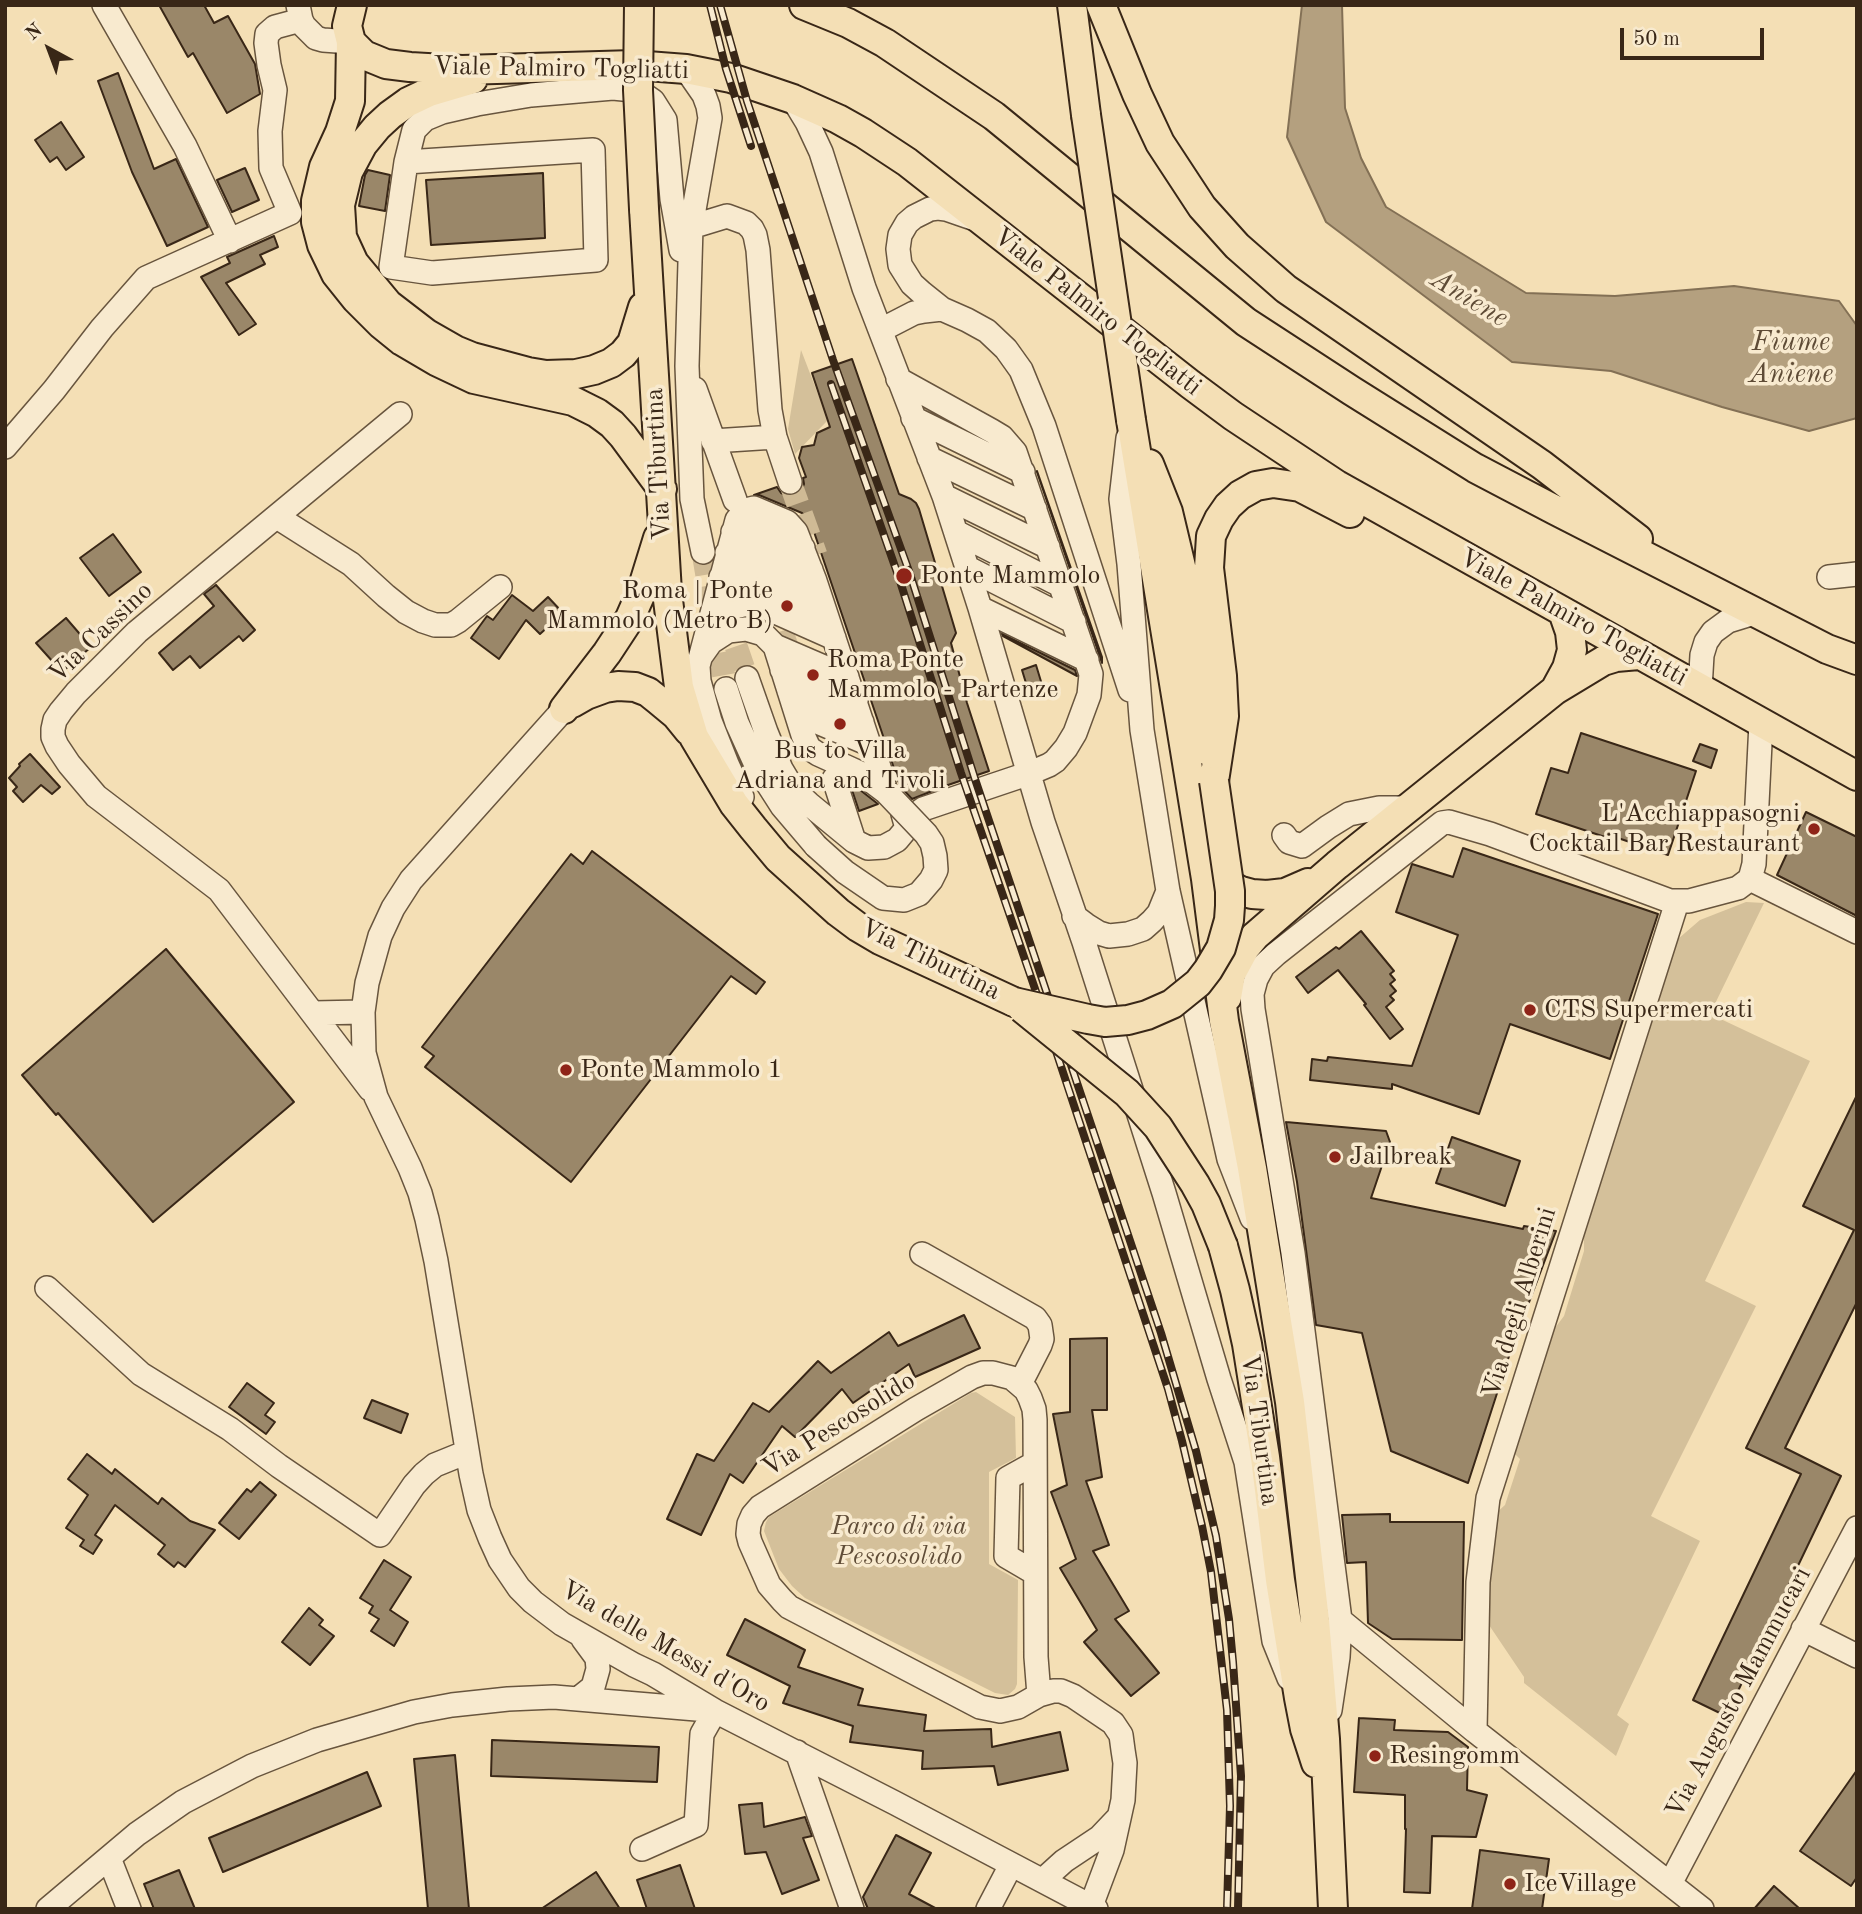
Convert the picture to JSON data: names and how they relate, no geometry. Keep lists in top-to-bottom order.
{
  "streets": {
    "main road": ["Viale Palmiro Togliatti", "Via Tiburtina"],
    "street": [
      "Via Cassino",
      "Via degli Alberini",
      "Via Pescosolido",
      "Via delle Messi d'Oro",
      "Via Augusto Mammucari"
    ]
  },
  "crossings": [
    ["Via Tiburtina", "Via degli Alberini"],
    ["Via Cassino", "Via delle Messi d'Oro"],
    ["Via Pescosolido", "Via delle Messi d'Oro"]
  ],
  "water": ["Aniene", "Fiume Aniene"],
  "parks": ["Parco di via Pescosolido"],
  "places": [
    "Ponte Mammolo",
    "Roma | Ponte Mammolo (Metro B)",
    "Roma Ponte Mammolo - Partenze",
    "Bus to Villa Adriana and Tivoli",
    "L'Acchiappasogni Cocktail Bar Restaurant",
    "CTS Supermercati",
    "Ponte Mammolo 1",
    "Jailbreak",
    "Resingomm",
    "IceVillage"
  ],
  "scale_bar": "50 m",
  "north": "top left"
}
